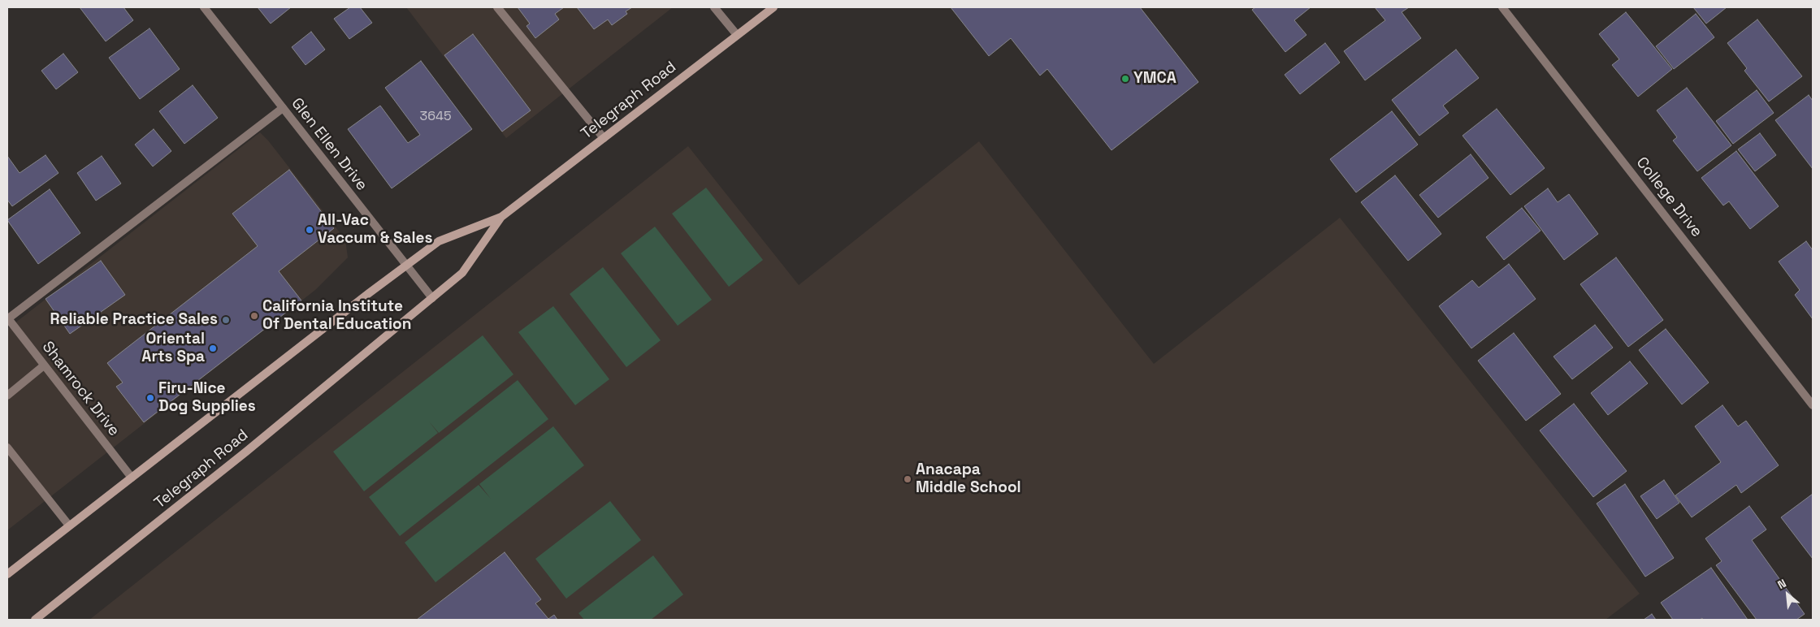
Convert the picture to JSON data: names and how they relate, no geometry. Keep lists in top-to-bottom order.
{
  "streets": {
    "main road": ["Telegraph Road"],
    "street": ["Glen Ellen Drive", "College Drive", "Shamrock Drive"]
  },
  "crossings": [
    ["Telegraph Road", "Glen Ellen Drive"],
    ["Telegraph Road", "Shamrock Drive"]
  ],
  "places": [
    "YMCA",
    "All-Vac Vaccum & Sales",
    "California Institute Of Dental Education",
    "Reliable Practice Sales",
    "Oriental Arts Spa",
    "Firu-Nice Dog Supplies",
    "Anacapa Middle School"
  ],
  "house_numbers": ["3645"],
  "north": "top left"
}
